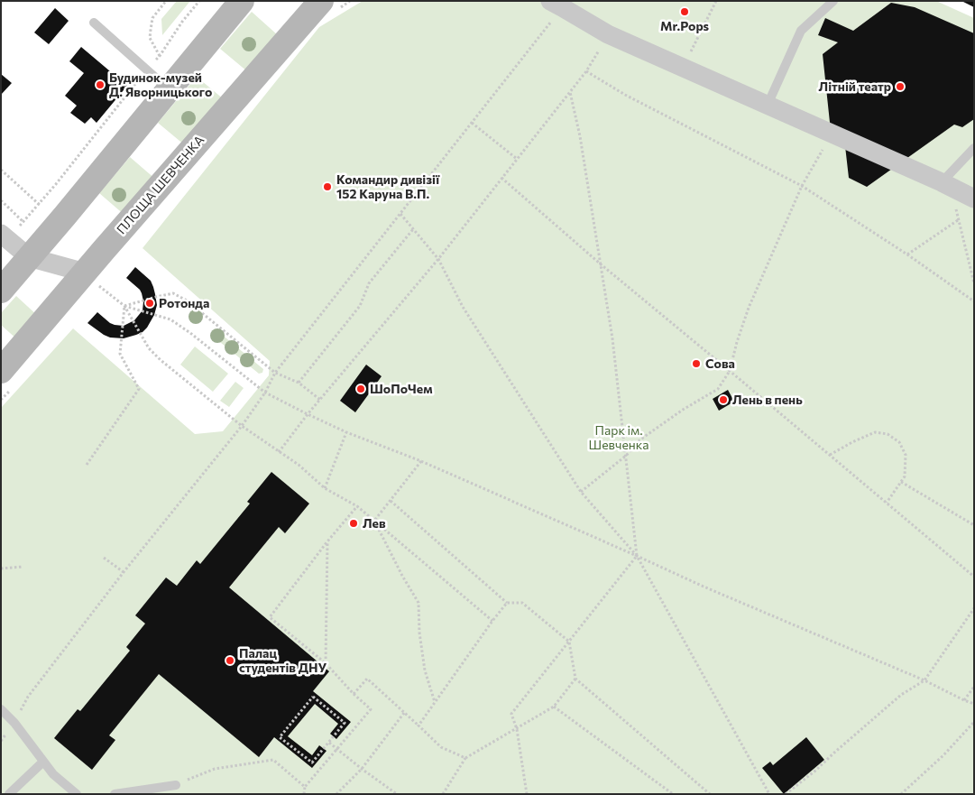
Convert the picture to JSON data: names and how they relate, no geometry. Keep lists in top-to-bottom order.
{
  "streets": {
    "street": ["ПЛОЩА ШЕВЧЕНКА"]
  },
  "parks": ["Парк iм. Шевченка"],
  "places": [
    "Mr.Pops",
    "Будинок-музей Д. Яворницького",
    "Літній театр",
    "Командир дивізії 152 Каруна В.П.",
    "Ротонда",
    "Сова",
    "ШоПоЧем",
    "Лень в пень",
    "Лев",
    "Палац студентів ДНУ"
  ]
}
